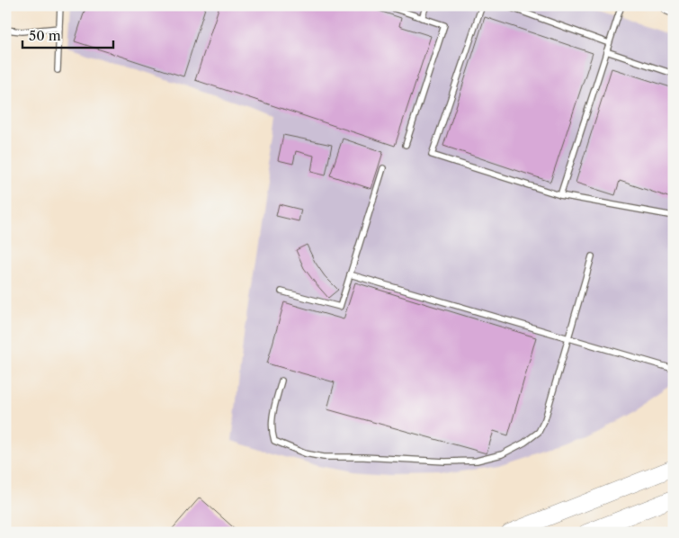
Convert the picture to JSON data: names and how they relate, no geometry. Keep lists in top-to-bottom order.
{
  "scale_bar": "50 m"
}
